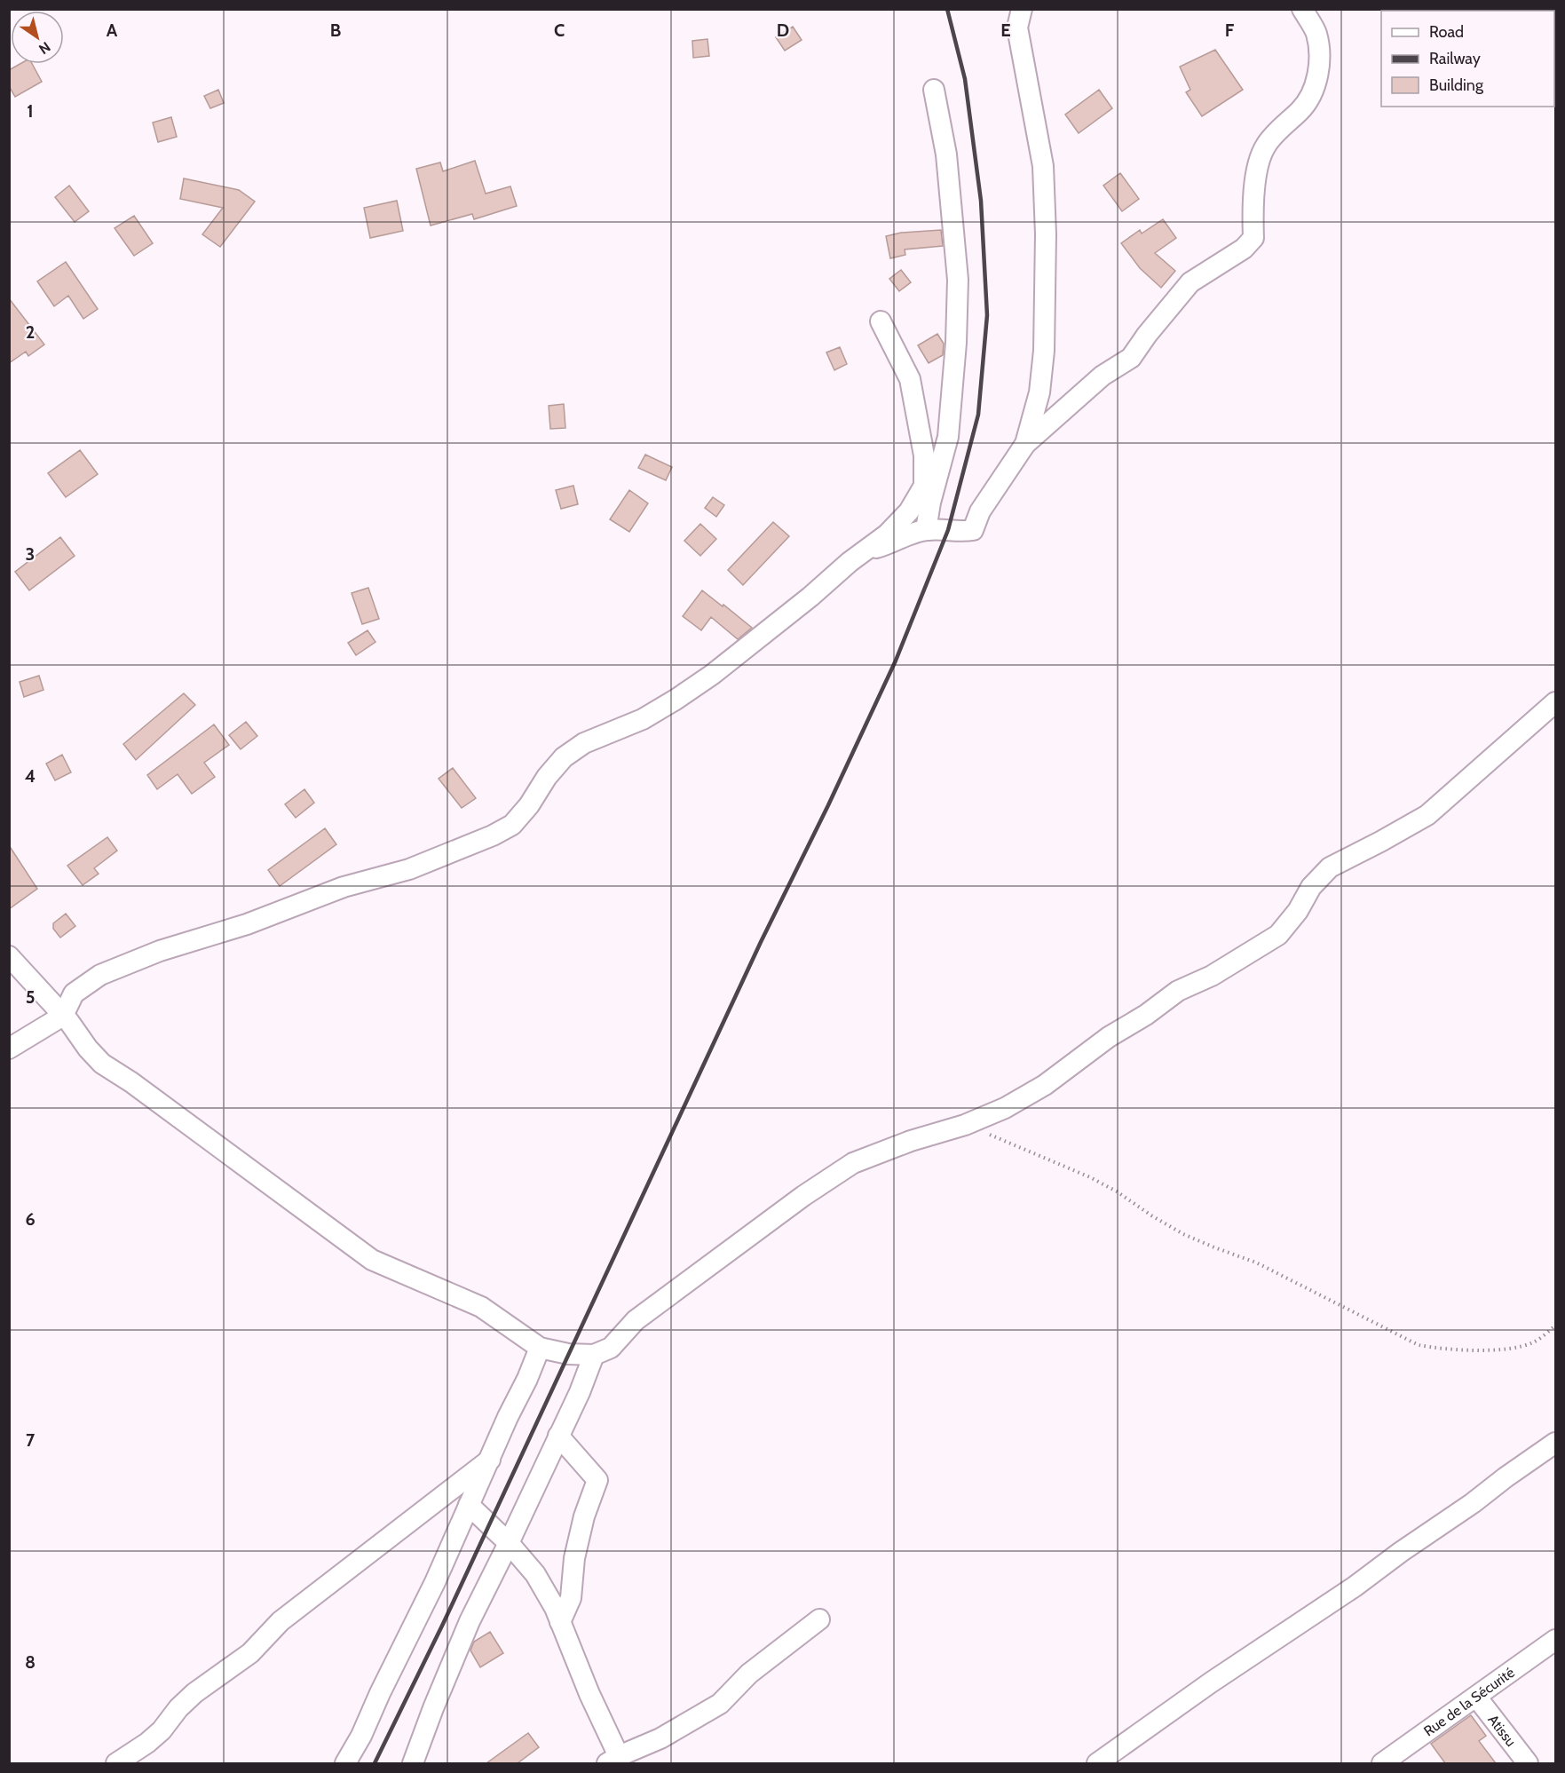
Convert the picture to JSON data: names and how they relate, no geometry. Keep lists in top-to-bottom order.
{
  "streets": {
    "street": ["Rue de la Sécurité", "Atissu"]
  },
  "crossings": [
    ["Rue de la Sécurité", "Atissu"]
  ],
  "legend": ["Road", "Railway", "Building"],
  "north": "bottom right",
  "grid": {
    "columns": [
      "A",
      "B",
      "C",
      "D",
      "E",
      "F"
    ],
    "rows": [
      "1",
      "2",
      "3",
      "4",
      "5",
      "6",
      "7",
      "8"
    ]
  }
}
